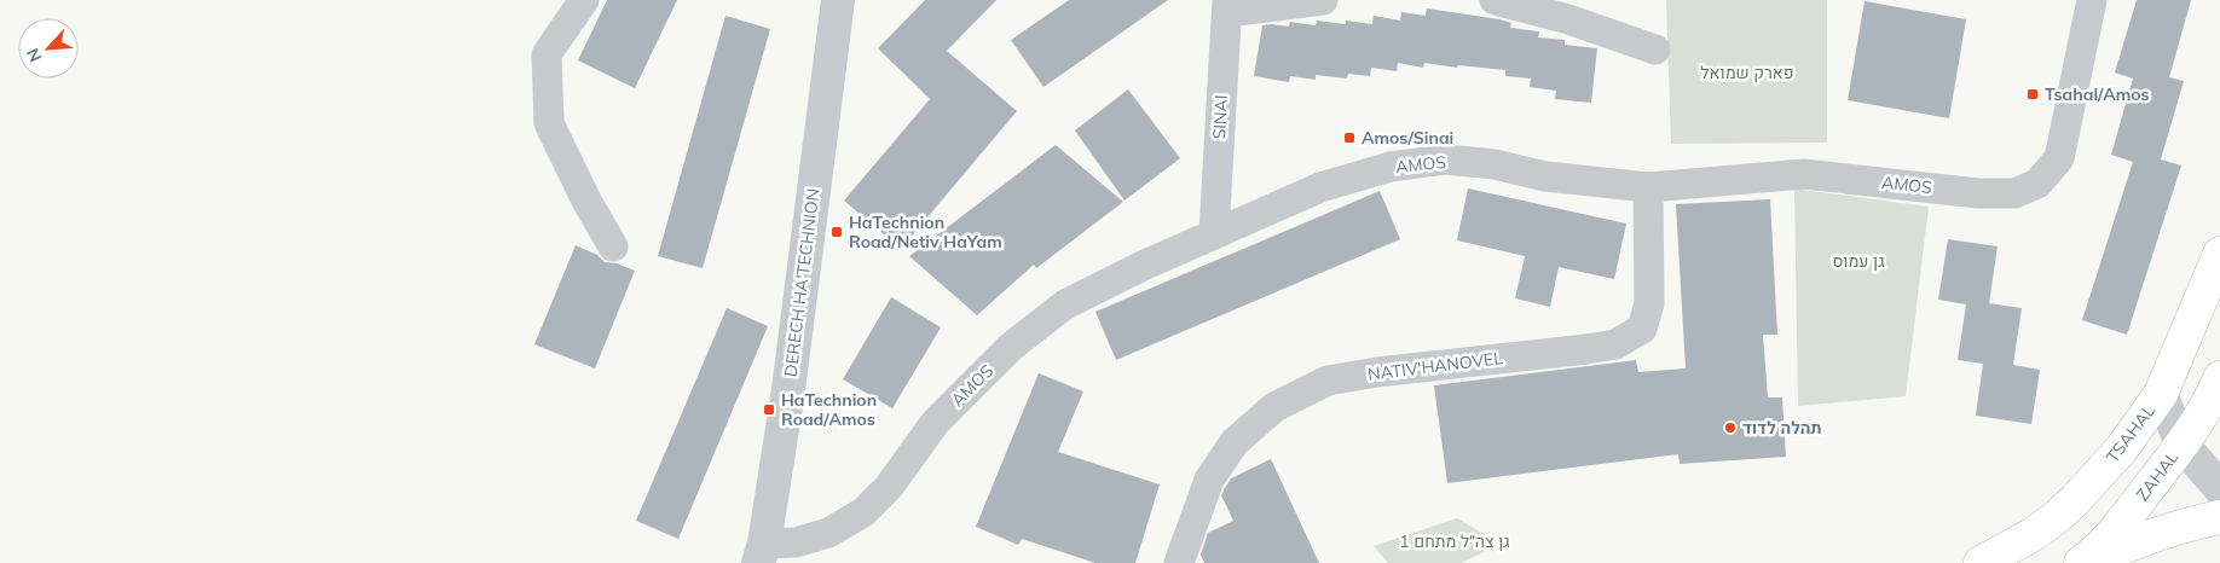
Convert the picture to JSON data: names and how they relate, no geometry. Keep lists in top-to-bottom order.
{
  "streets": {
    "main road": ["TSAHAL", "ZAHAL"],
    "street": [
      "SINAI",
      "AMOS",
      "DERECH HA'TECHNION",
      "NATIV'HANOVEL"
    ]
  },
  "crossings": [
    ["SINAI", "AMOS"],
    ["AMOS", "DERECH HA'TECHNION"],
    ["AMOS", "NATIV'HANOVEL"]
  ],
  "parks": ["פארק שמואל", "גן עמוס", "גן צה״ל מתחם 1"],
  "places": {
    "transit": [
      "Tsahal/Amos",
      "Amos/Sinai",
      "HaTechnion Road/Netiv HaYam",
      "HaTechnion Road/Amos"
    ],
    "other": ["תהלה לדוד"]
  },
  "north": "bottom left"
}
